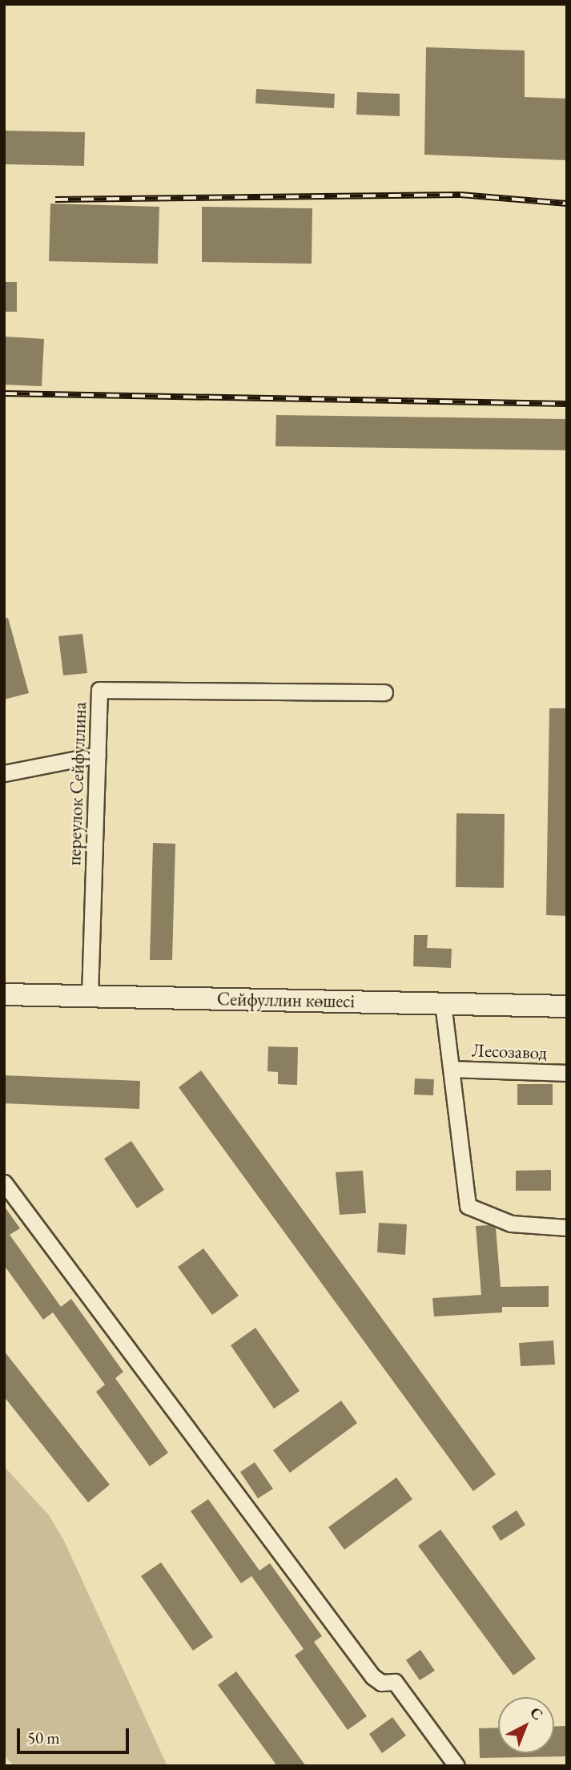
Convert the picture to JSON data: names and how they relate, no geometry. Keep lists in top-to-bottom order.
{
  "streets": {
    "main road": ["Сейфуллин көшесі"],
    "street": ["переулок Сейфуллина", "Лесозавод"]
  },
  "crossings": [
    ["переулок Сейфуллина", "Сейфуллин көшесі"]
  ],
  "scale_bar": "50 m",
  "north": "top right"
}
